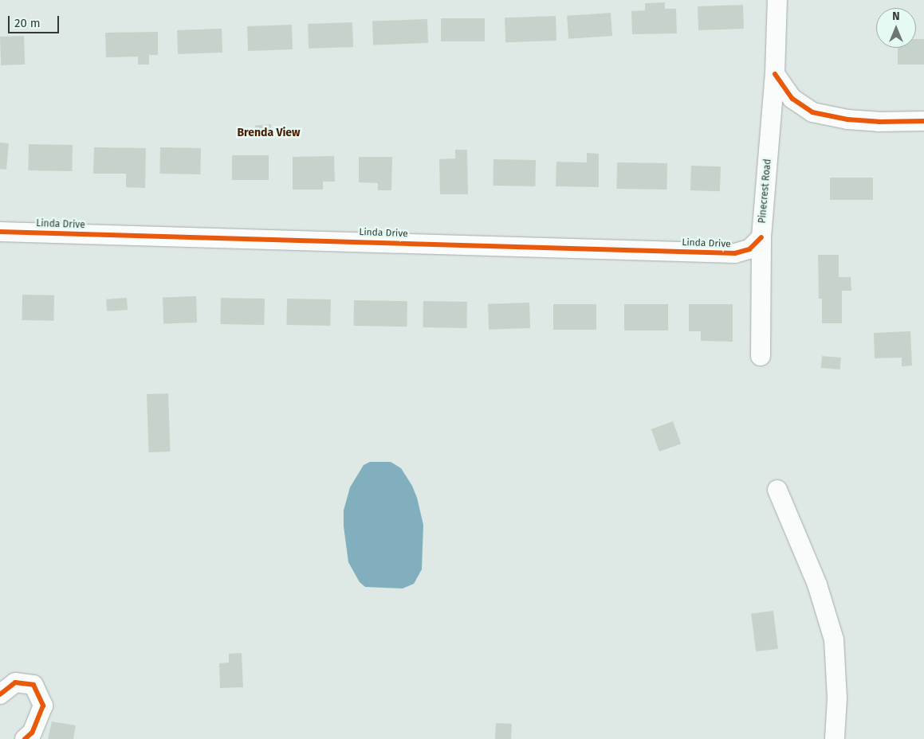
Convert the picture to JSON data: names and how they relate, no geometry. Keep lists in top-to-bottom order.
{
  "streets": {
    "street": ["Pinecrest Road", "Linda Drive"]
  },
  "crossings": [
    ["Pinecrest Road", "Linda Drive"]
  ],
  "districts": ["Brenda View"],
  "scale_bar": "20 m",
  "north": "top"
}
